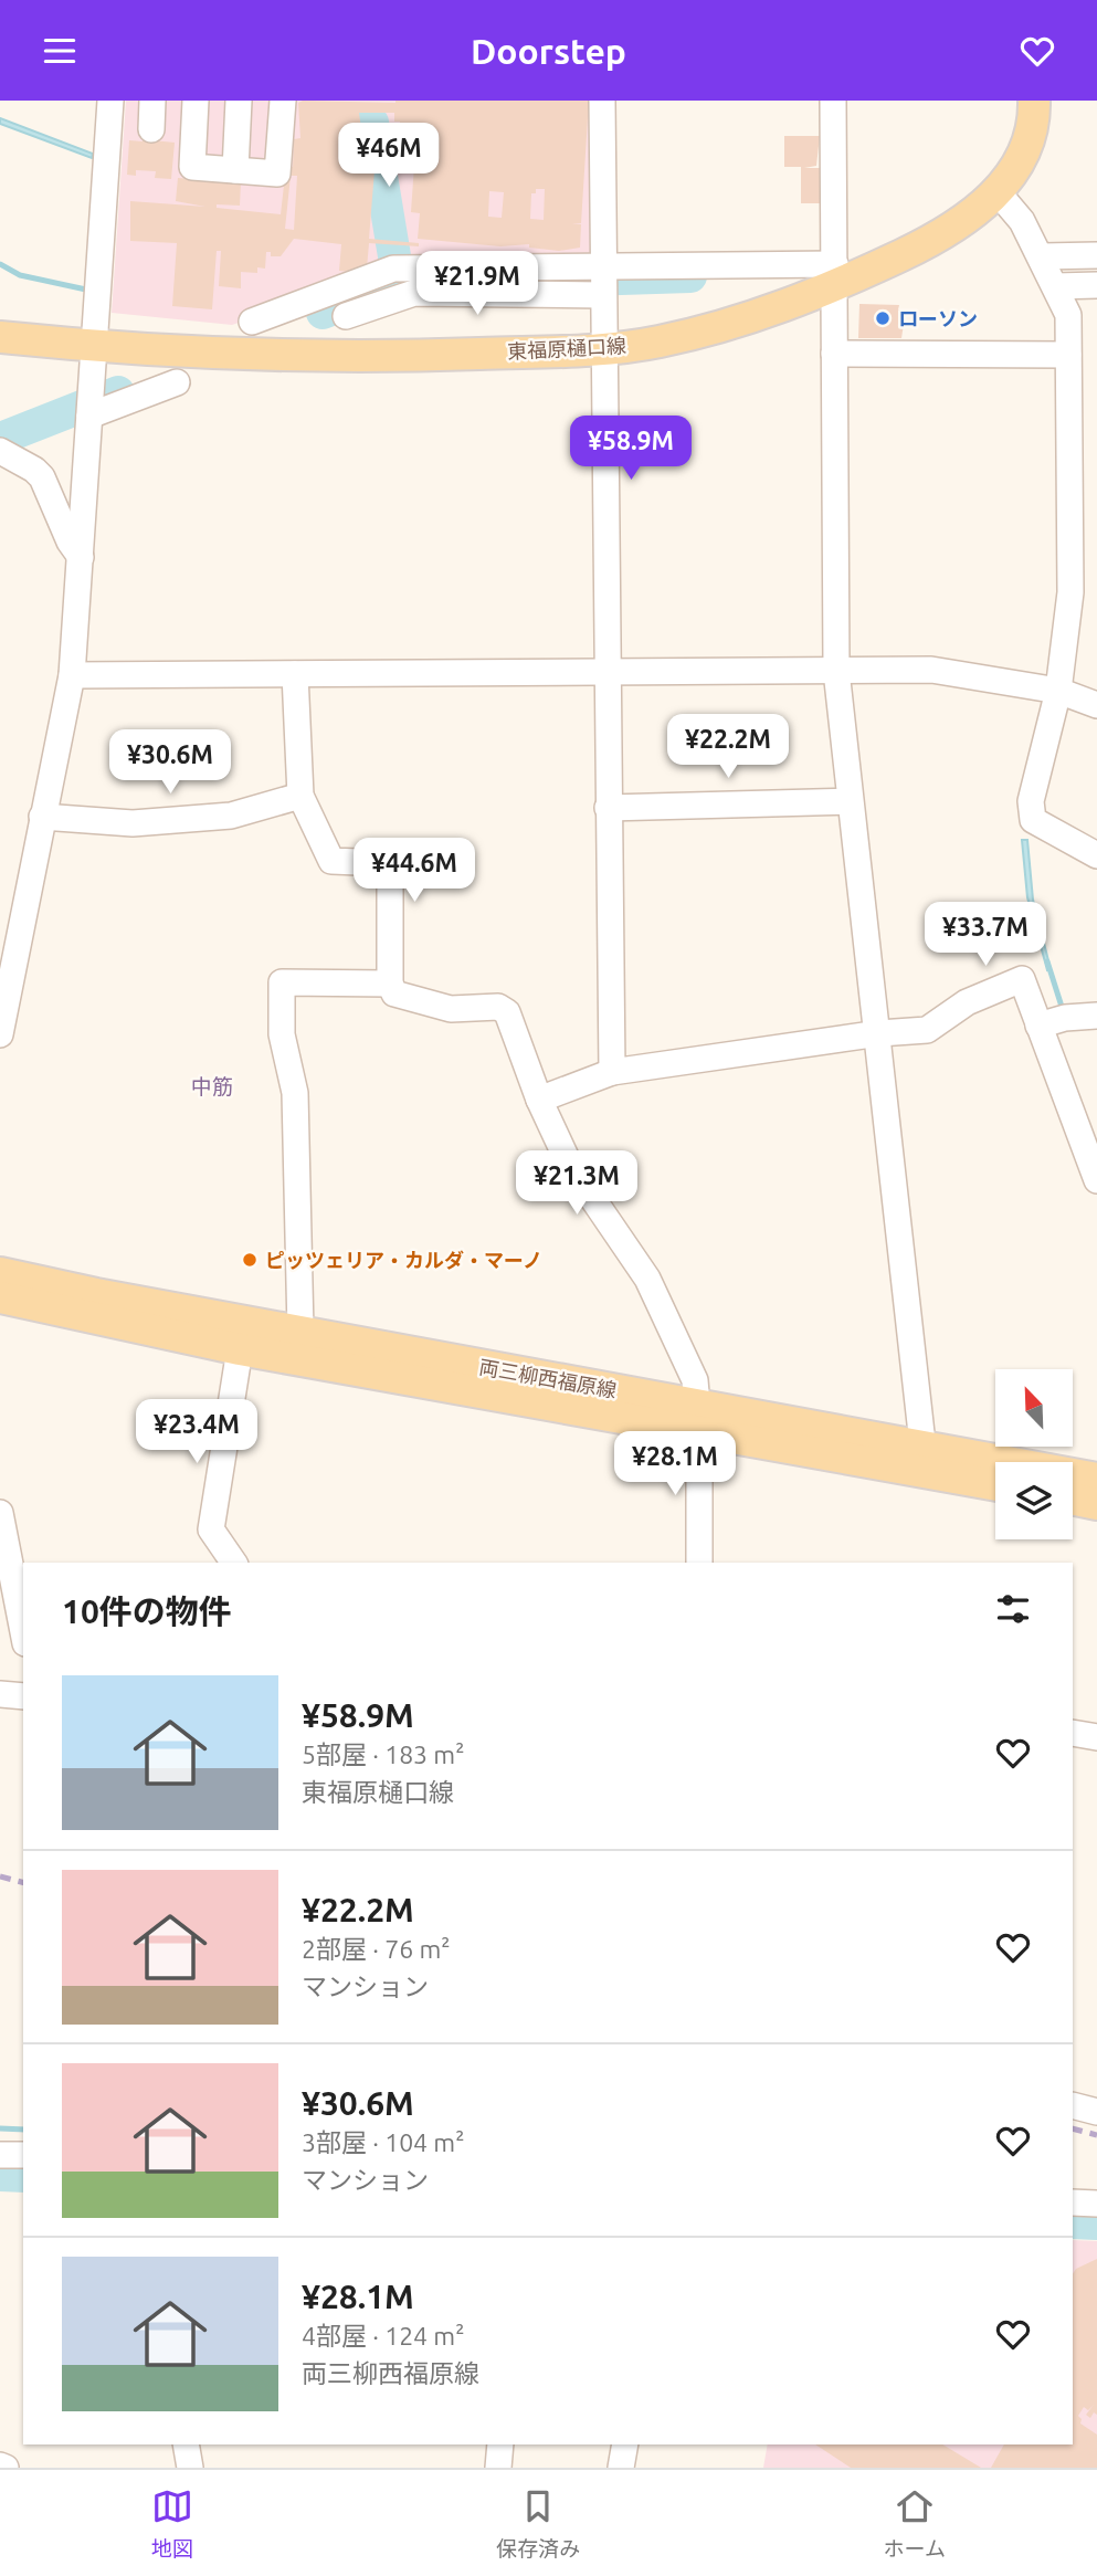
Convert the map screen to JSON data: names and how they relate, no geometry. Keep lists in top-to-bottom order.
{
  "streets": {
    "main road": ["東福原樋口線", "両三柳西福原線"]
  },
  "districts": ["中筋"],
  "places": ["ローソン", "ピッツェリア・カルダ・マーノ"],
  "north": "top left",
  "page": {
    "header": "Doorstep",
    "price": [
      "¥46M",
      "¥21.9M",
      "¥58.9M",
      "¥22.2M",
      "¥30.6M",
      "¥44.6M",
      "¥33.7M",
      "¥21.3M",
      "¥23.4M",
      "¥28.1M"
    ],
    "heading": "10件の物件",
    "list": [
      {
        "name": "¥58.9M",
        "note": "5部屋 · 183 m² · 東福原樋口線"
      },
      {
        "name": "¥22.2M",
        "note": "2部屋 · 76 m² · マンション"
      },
      {
        "name": "¥30.6M",
        "note": "3部屋 · 104 m² · マンション"
      },
      {
        "name": "¥28.1M",
        "note": "4部屋 · 124 m² · 両三柳西福原線"
      }
    ],
    "tabs": ["地図", "保存済み", "ホーム"]
  }
}
